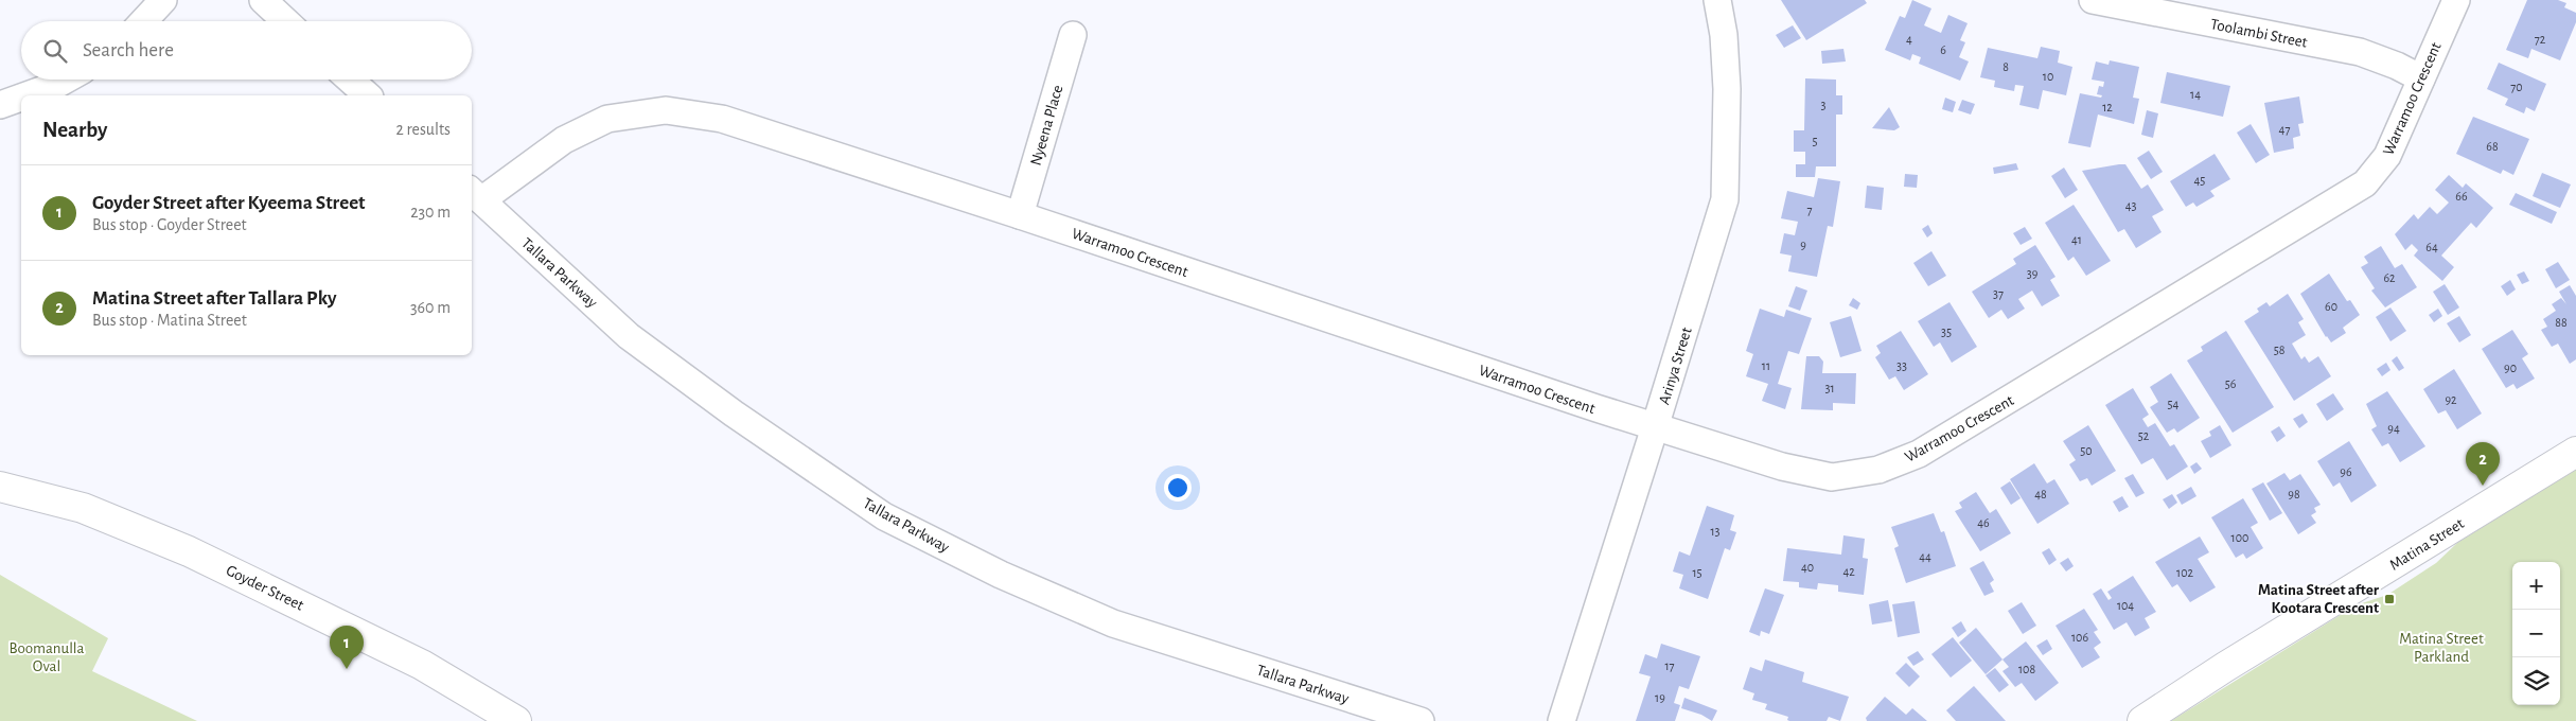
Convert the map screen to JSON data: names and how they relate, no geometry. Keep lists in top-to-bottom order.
{
  "streets": {
    "street": [
      "Toolambi Street",
      "Warramoo Crescent",
      "Nyeena Place",
      "Tallara Parkway",
      "Arinya Street",
      "Matina Street",
      "Goyder Street"
    ]
  },
  "crossings": [
    ["Toolambi Street", "Warramoo Crescent"],
    ["Warramoo Crescent", "Nyeena Place"],
    ["Warramoo Crescent", "Tallara Parkway"],
    ["Warramoo Crescent", "Arinya Street"]
  ],
  "parks": ["Matina Street Parkland", "Boomanulla Oval"],
  "places": {
    "transit": ["Matina Street after Kootara Crescent"]
  },
  "house_numbers": [
    "4",
    "72",
    "6",
    "8",
    "10",
    "70",
    "14",
    "3",
    "12",
    "47",
    "5",
    "68",
    "45",
    "66",
    "43",
    "7",
    "41",
    "9",
    "64",
    "39",
    "62",
    "37",
    "60",
    "88",
    "35",
    "58",
    "11",
    "33",
    "90",
    "56",
    "31",
    "92",
    "54",
    "94",
    "52",
    "50",
    "96",
    "48",
    "98",
    "46",
    "13",
    "100",
    "44",
    "40",
    "42",
    "15",
    "102",
    "104",
    "106",
    "17",
    "108",
    "19"
  ],
  "page": {
    "search": "Search here",
    "heading": ["Nearby", "2 results"],
    "list": [
      {
        "mark": "1",
        "name": "Goyder Street after Kyeema Street",
        "note": "Bus stop · Goyder Street",
        "value": "230 m"
      },
      {
        "mark": "2",
        "name": "Matina Street after Tallara Pky",
        "note": "Bus stop · Matina Street",
        "value": "360 m"
      }
    ],
    "pins": ["2", "1"],
    "map_buttons": ["+", "−"]
  }
}
